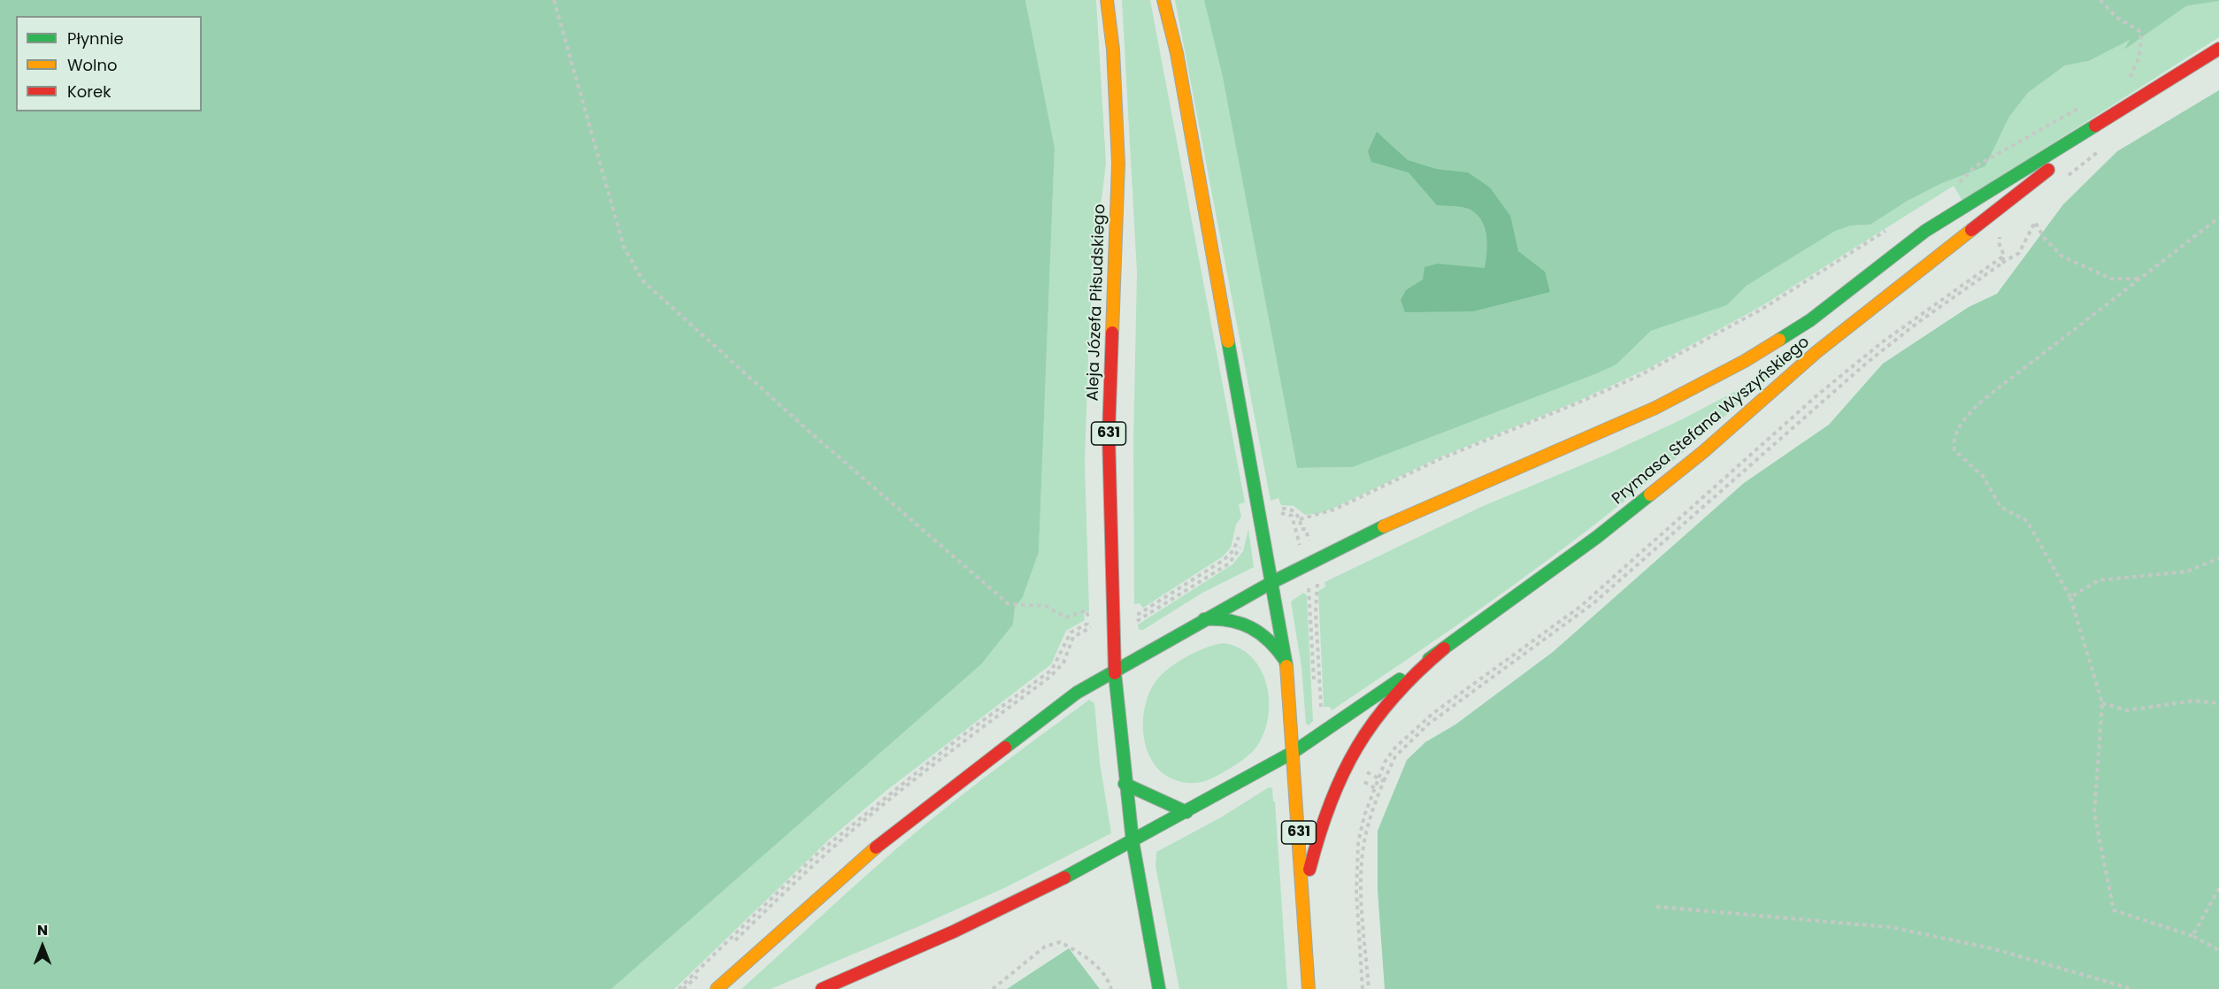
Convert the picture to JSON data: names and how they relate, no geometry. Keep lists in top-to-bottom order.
{
  "streets": {
    "main road": ["Aleja Józefa Piłsudskiego", "Prymasa Stefana Wyszyńskiego", "631"]
  },
  "crossings": [
    ["Aleja Józefa Piłsudskiego", "Prymasa Stefana Wyszyńskiego"],
    ["Aleja Józefa Piłsudskiego", "631"],
    ["Prymasa Stefana Wyszyńskiego", "631"]
  ],
  "legend": ["Płynnie", "Wolno", "Korek"],
  "north": "top"
}
